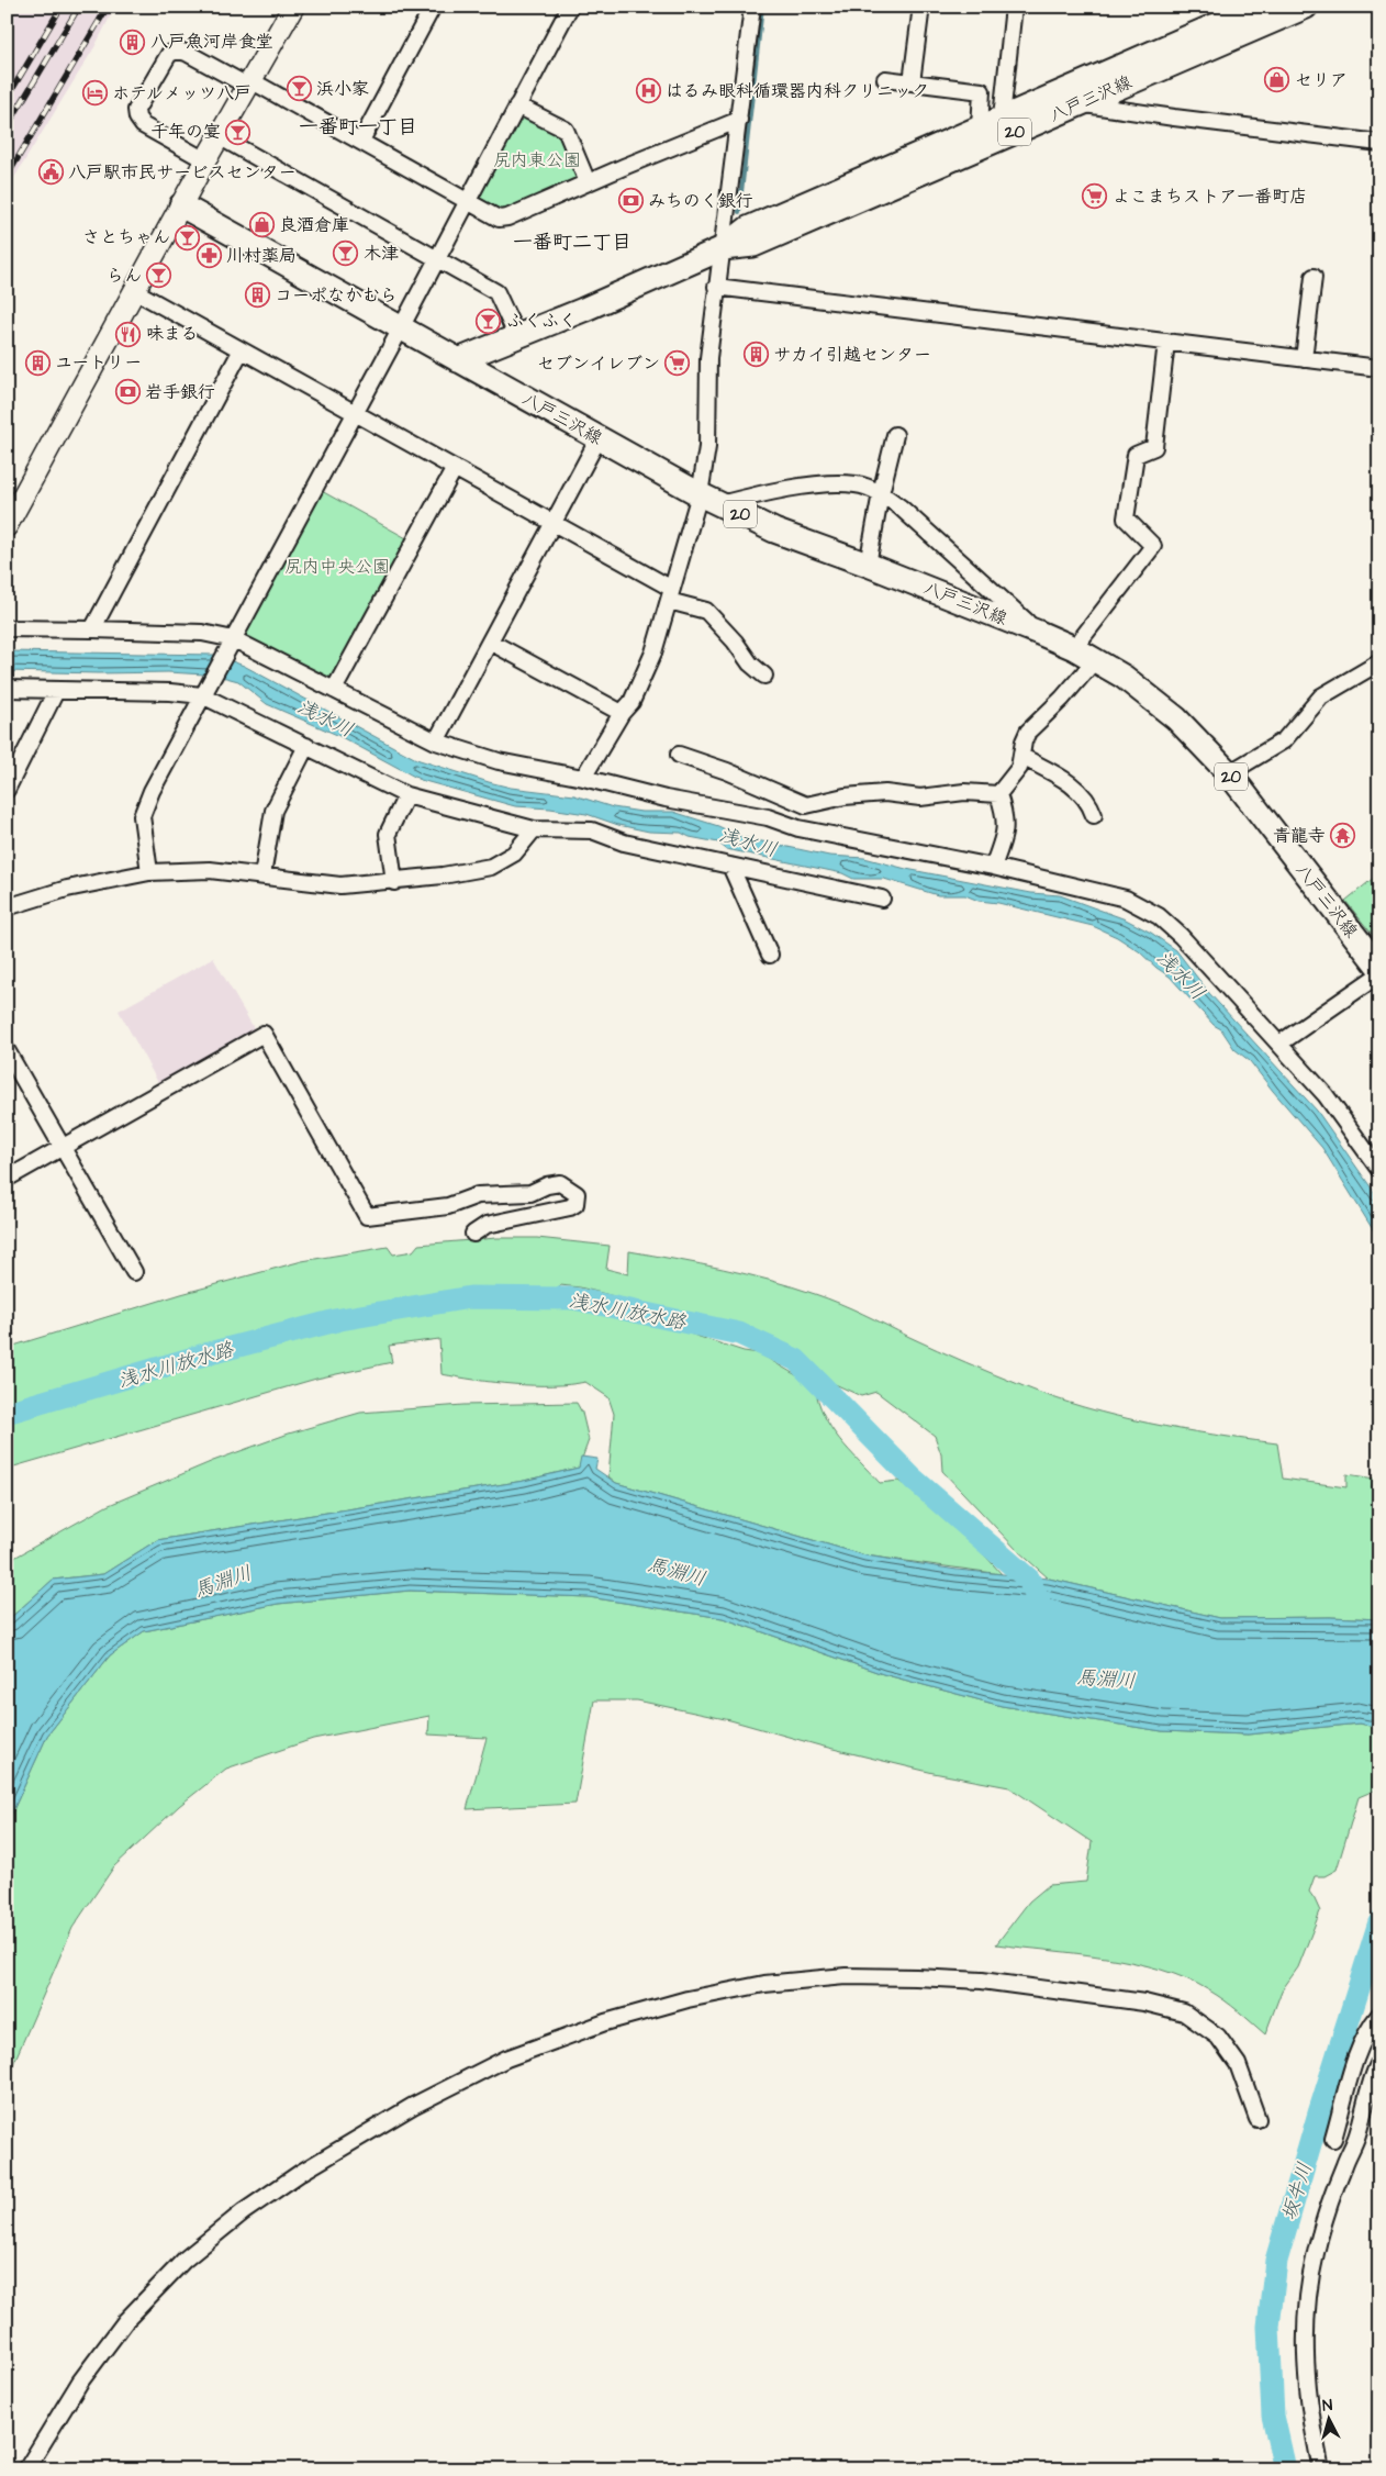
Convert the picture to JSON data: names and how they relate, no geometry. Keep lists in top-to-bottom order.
{
  "streets": {
    "main road": ["八戸三沢線", "20"]
  },
  "districts": ["一番町一丁目", "一番町二丁目"],
  "water": [
    "浅水川",
    "浅水川放水路",
    "馬淵川",
    "坂牛川"
  ],
  "parks": ["尻内東公園", "尻内中央公園"],
  "places": {
    "building": [
      "八戸魚河岸食堂",
      "コーポなかむら",
      "サカイ引越センター",
      "ユートリー"
    ],
    "shop": ["セリア", "良酒倉庫"],
    "bar": [
      "浜小家",
      "千年の宴",
      "さとちゃん",
      "木津",
      "らん",
      "ふくふく"
    ],
    "hospital": ["はるみ眼科循環器内科クリニック"],
    "hotel": ["ホテルメッツ八戸"],
    "public building": ["八戸駅市民サービスセンター"],
    "supermarket": ["よこまちストア一番町店", "セブンイレブン"],
    "bank": ["みちのく銀行", "岩手銀行"],
    "pharmacy": ["川村薬局"],
    "restaurant": ["味まる"],
    "temple": ["青龍寺"]
  },
  "north": "top"
}
